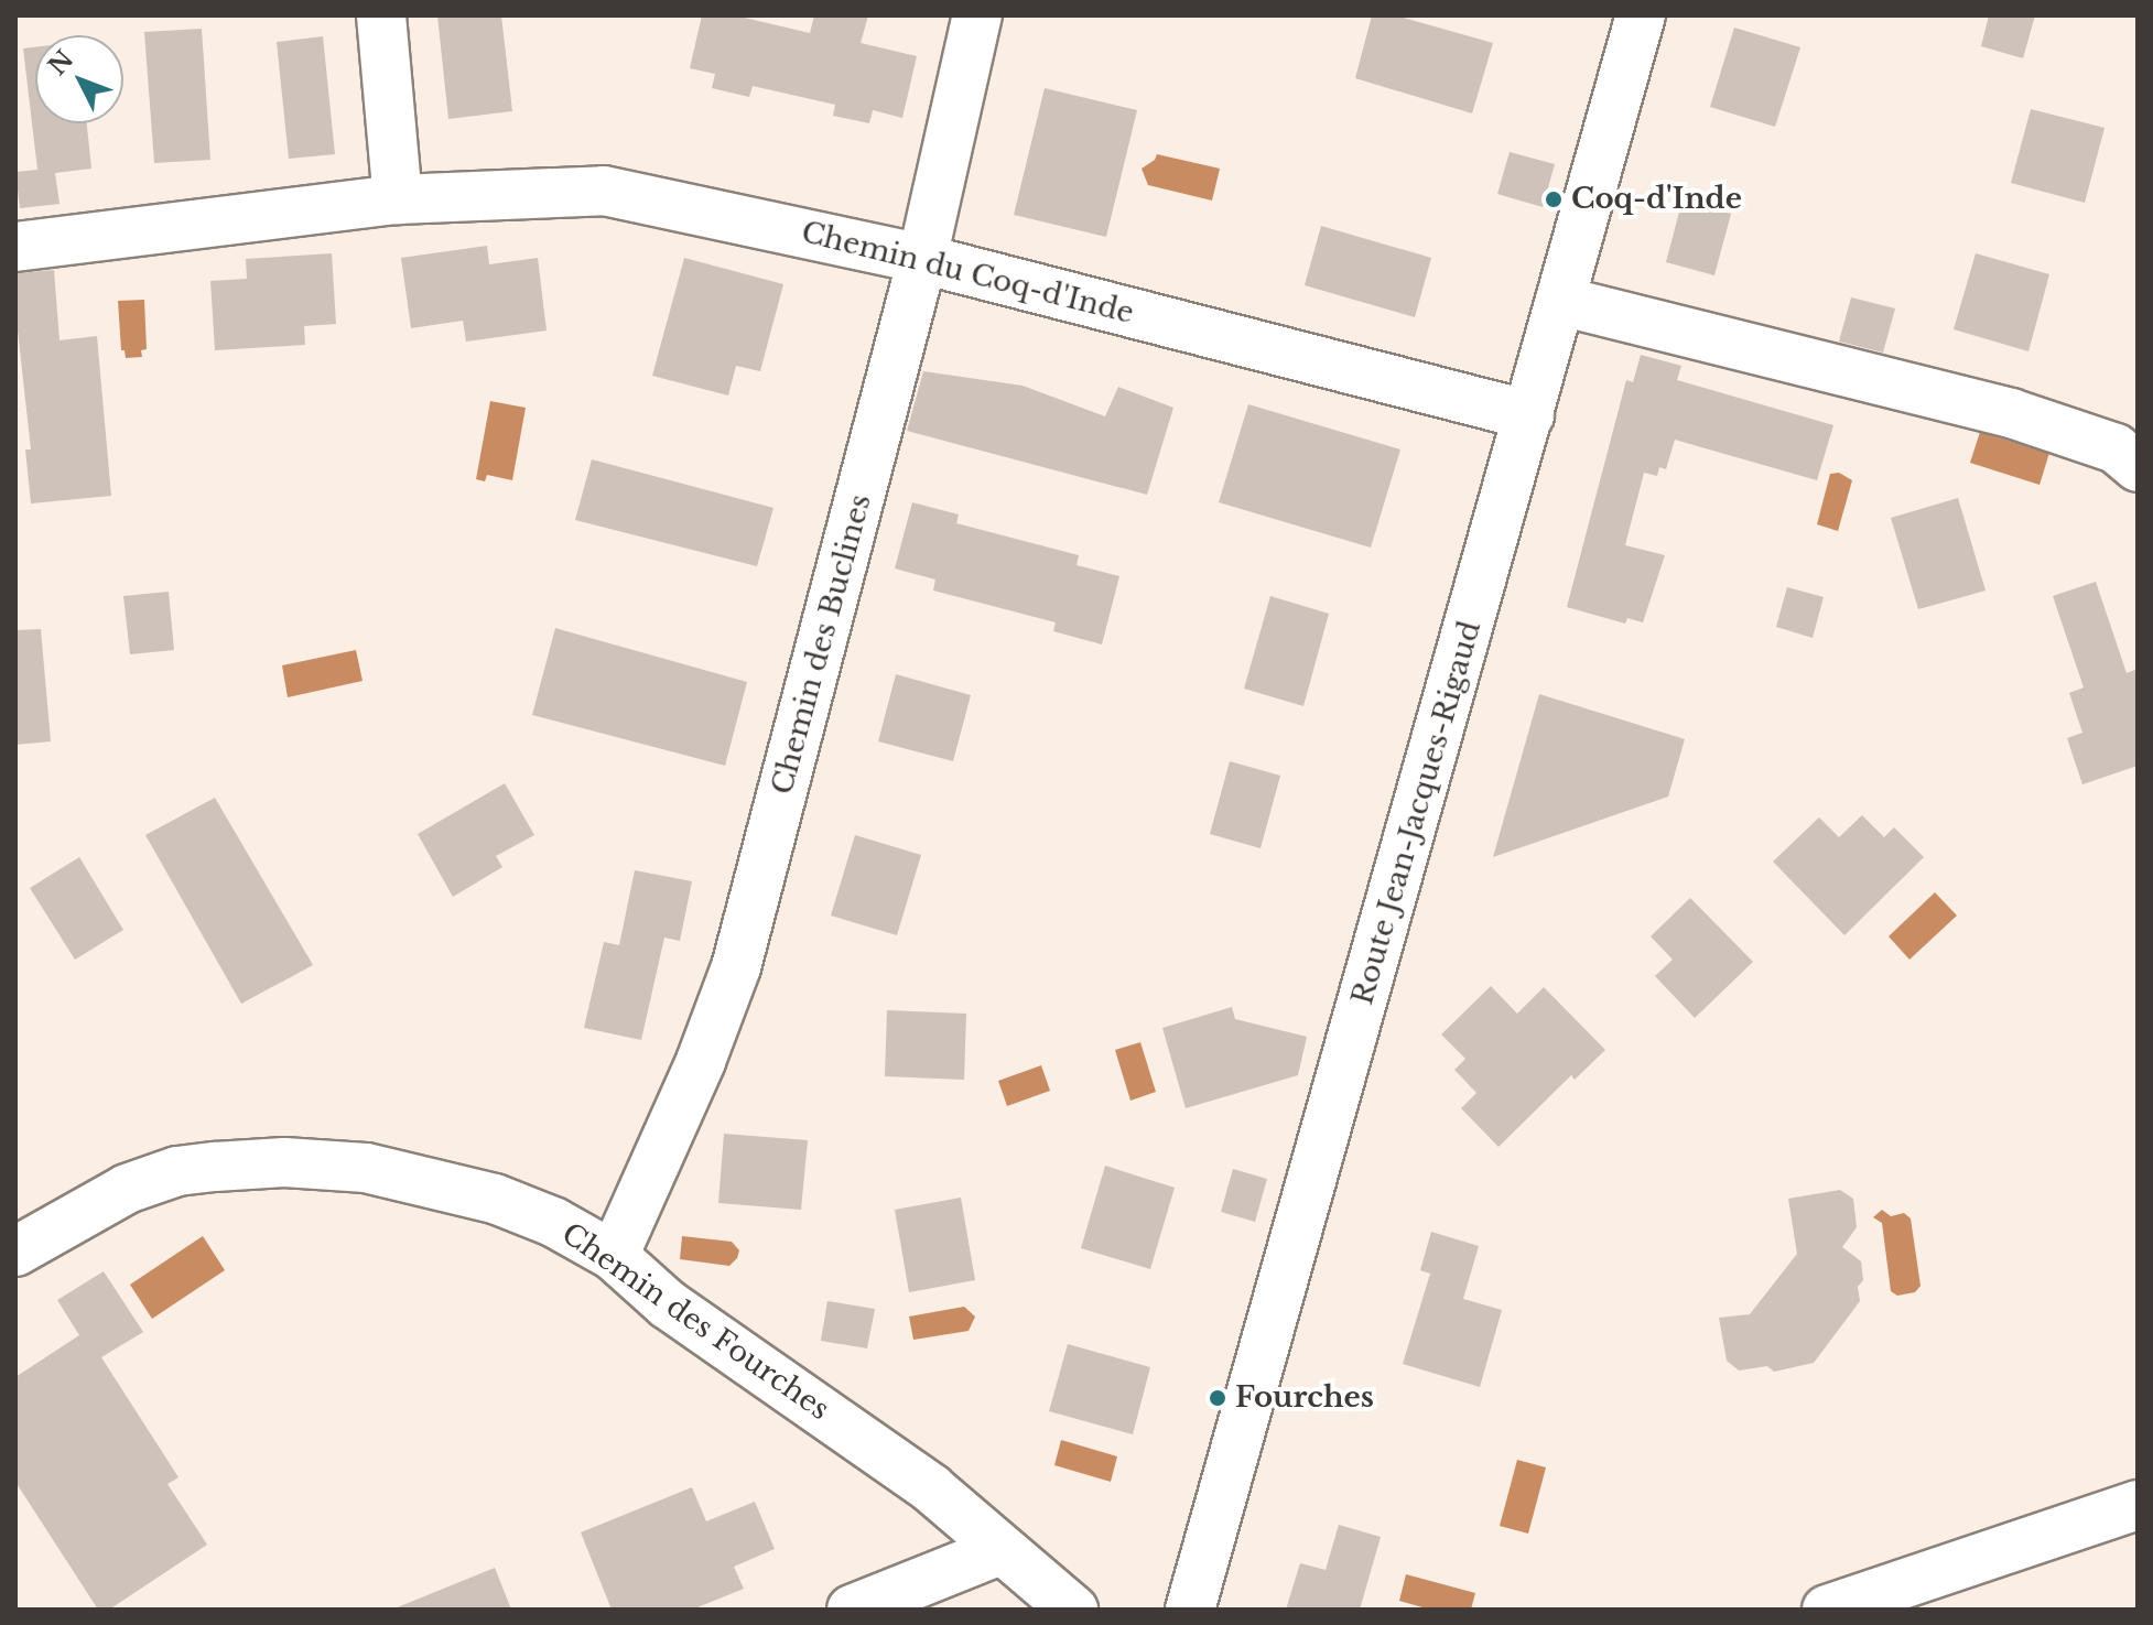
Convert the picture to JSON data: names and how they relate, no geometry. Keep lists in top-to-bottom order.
{
  "streets": {
    "street": [
      "Chemin du Coq-d'Inde",
      "Chemin des Buclines",
      "Route Jean-Jacques-Rigaud",
      "Chemin des Fourches"
    ]
  },
  "crossings": [
    ["Chemin du Coq-d'Inde", "Chemin des Buclines"],
    ["Chemin du Coq-d'Inde", "Route Jean-Jacques-Rigaud"],
    ["Chemin des Buclines", "Chemin des Fourches"]
  ],
  "places": ["Coq-d'Inde", "Fourches"],
  "north": "top left"
}
